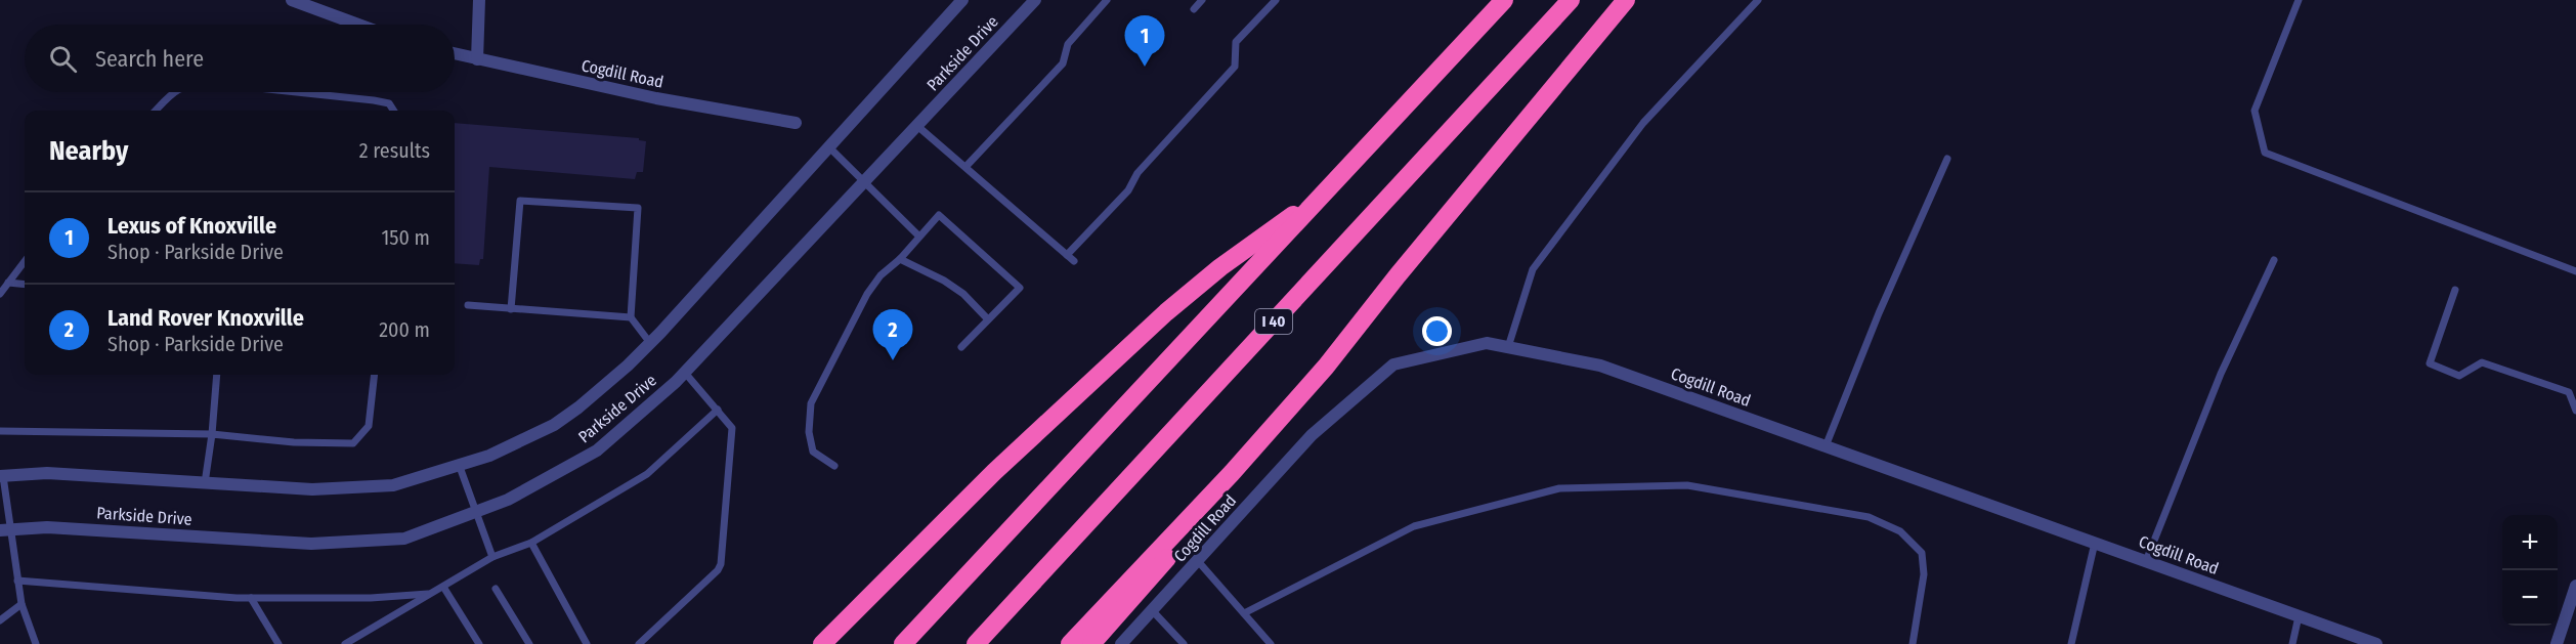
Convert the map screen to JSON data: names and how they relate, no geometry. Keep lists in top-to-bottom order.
{
  "streets": {
    "highway": ["I 40"],
    "street": ["Parkside Drive", "Cogdill Road"]
  },
  "page": {
    "pins": ["1", "2"],
    "search": "Search here",
    "heading": ["Nearby", "2 results"],
    "list": [
      {
        "mark": "1",
        "name": "Lexus of Knoxville",
        "note": "Shop · Parkside Drive",
        "value": "150 m"
      },
      {
        "mark": "2",
        "name": "Land Rover Knoxville",
        "note": "Shop · Parkside Drive",
        "value": "200 m"
      }
    ],
    "map_buttons": ["+", "−"]
  }
}
